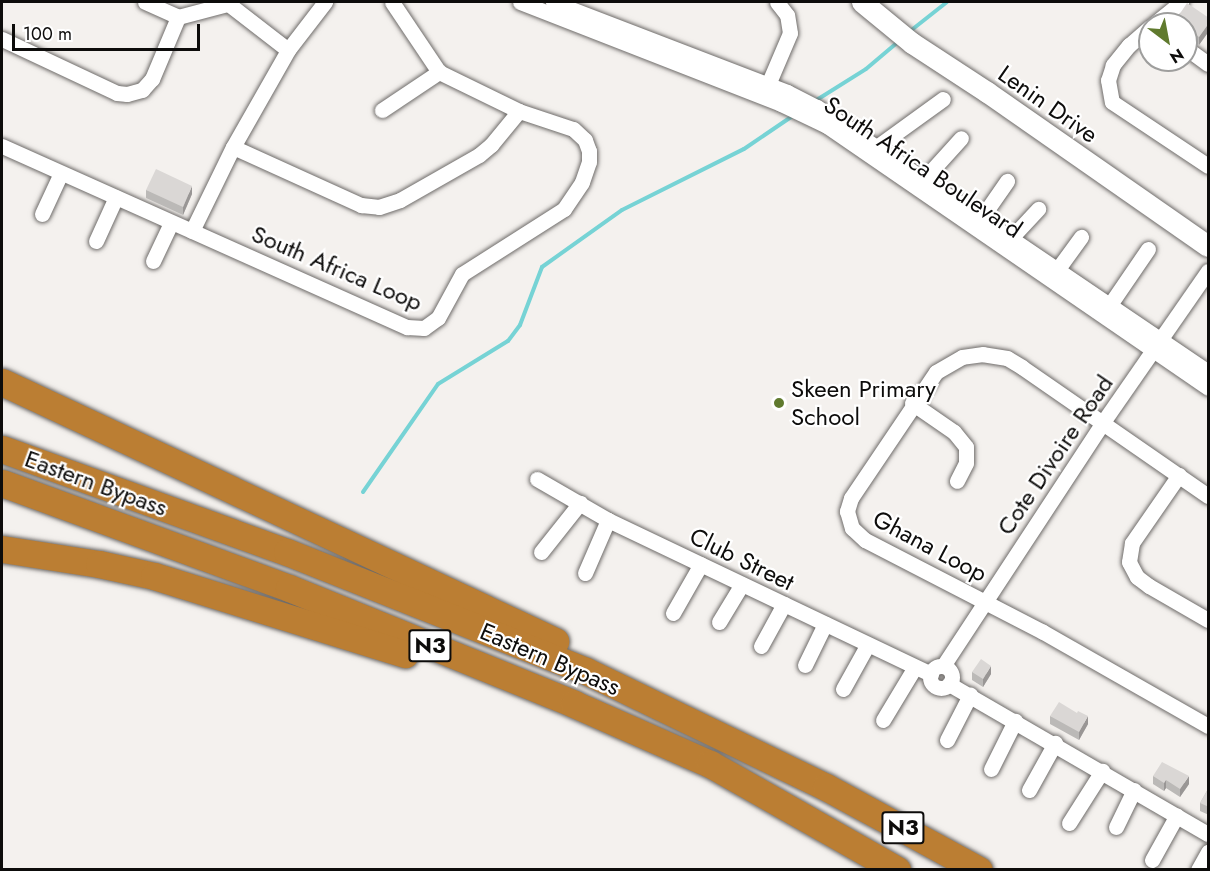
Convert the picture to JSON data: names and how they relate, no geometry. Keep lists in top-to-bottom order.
{
  "streets": {
    "highway": ["Eastern Bypass", "N3"],
    "street": [
      "Lenin Drive",
      "South Africa Boulevard",
      "South Africa Loop",
      "Cote Divoire Road",
      "Ghana Loop",
      "Club Street"
    ]
  },
  "crossings": [
    ["South Africa Boulevard", "Cote Divoire Road"],
    ["Cote Divoire Road", "Ghana Loop"],
    ["Cote Divoire Road", "Club Street"]
  ],
  "places": ["Skeen Primary School"],
  "scale_bar": "100 m",
  "north": "bottom right"
}
